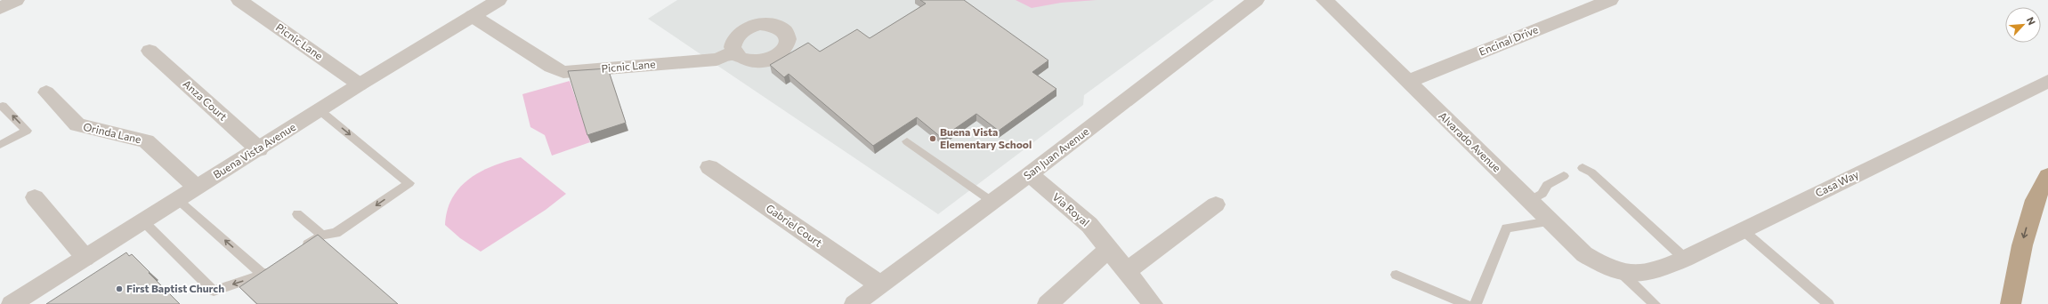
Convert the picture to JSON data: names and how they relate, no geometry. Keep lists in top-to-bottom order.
{
  "streets": {
    "street": [
      "Encinal Drive",
      "Picnic Lane",
      "Anza Court",
      "Orinda Lane",
      "Alvarado Avenue",
      "Buena Vista Avenue",
      "San Juan Avenue",
      "Casa Way",
      "Via Royal",
      "Gabriel Court"
    ]
  },
  "crossings": [
    ["Encinal Drive", "Alvarado Avenue"],
    ["Picnic Lane", "Buena Vista Avenue"],
    ["Anza Court", "Buena Vista Avenue"],
    ["Orinda Lane", "Buena Vista Avenue"],
    ["Alvarado Avenue", "Casa Way"],
    ["San Juan Avenue", "Via Royal"],
    ["San Juan Avenue", "Gabriel Court"]
  ],
  "places": ["Buena Vista Elementary School", "First Baptist Church"],
  "north": "top right"
}
